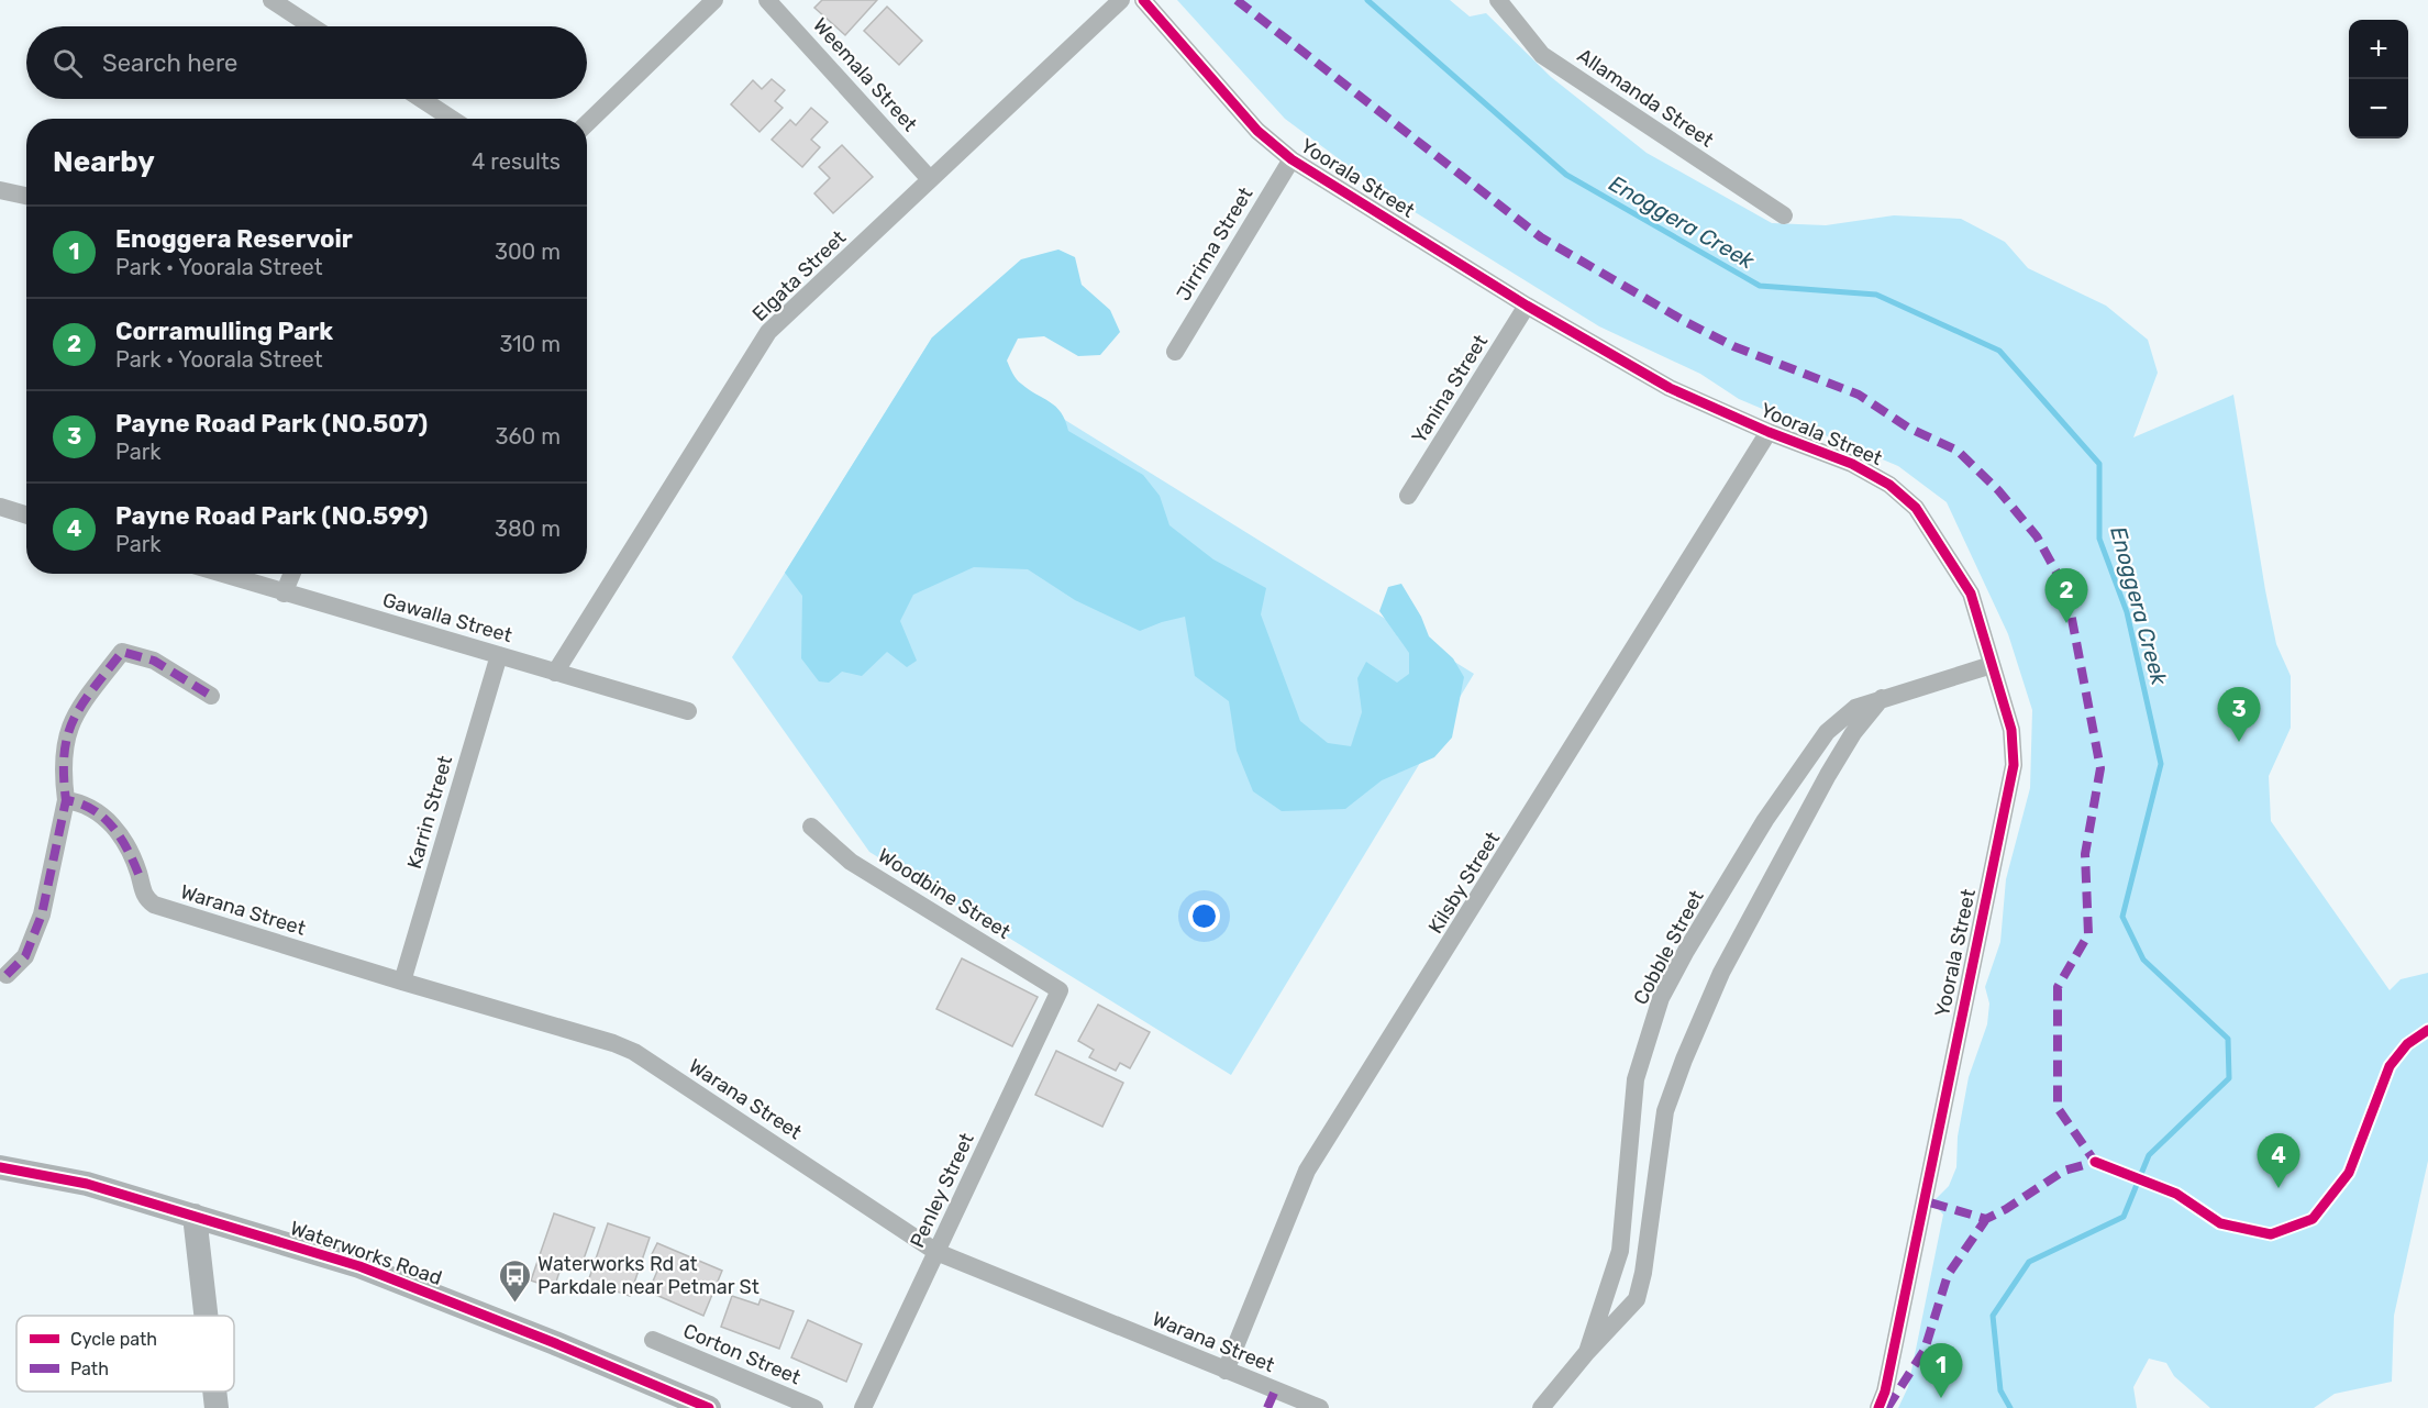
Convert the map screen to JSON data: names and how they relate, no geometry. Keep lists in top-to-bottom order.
{
  "streets": {
    "main road": ["Waterworks Road"],
    "street": [
      "Weemala Street",
      "Allamanda Street",
      "Yoorala Street",
      "Jirrima Street",
      "Elgata Street",
      "Yanina Street",
      "Gawalla Street",
      "Karrin Street",
      "Kilsby Street",
      "Woodbine Street",
      "Warana Street",
      "Cobble Street",
      "Penley Street",
      "Corton Street"
    ]
  },
  "crossings": [
    ["Weemala Street", "Elgata Street"],
    ["Yoorala Street", "Jirrima Street"],
    ["Yoorala Street", "Yanina Street"],
    ["Yoorala Street", "Kilsby Street"],
    ["Yoorala Street", "Cobble Street"],
    ["Elgata Street", "Gawalla Street"],
    ["Gawalla Street", "Karrin Street"],
    ["Karrin Street", "Warana Street"],
    ["Kilsby Street", "Warana Street"],
    ["Woodbine Street", "Penley Street"],
    ["Warana Street", "Penley Street"]
  ],
  "water": ["Enoggera Creek"],
  "places": {
    "bus stop": ["Waterworks Rd at Parkdale near Petmar St"]
  },
  "legend": ["Cycle path", "Path"],
  "page": {
    "map_buttons": ["+", "−"],
    "search": "Search here",
    "heading": ["Nearby", "4 results"],
    "list": [
      {
        "mark": "1",
        "name": "Enoggera Reservoir",
        "note": "Park · Yoorala Street",
        "value": "300 m"
      },
      {
        "mark": "2",
        "name": "Corramulling Park",
        "note": "Park · Yoorala Street",
        "value": "310 m"
      },
      {
        "mark": "3",
        "name": "Payne Road Park (NO.507)",
        "note": "Park",
        "value": "360 m"
      },
      {
        "mark": "4",
        "name": "Payne Road Park (NO.599)",
        "note": "Park",
        "value": "380 m"
      }
    ],
    "pins": [
      "2",
      "3",
      "4",
      "1"
    ]
  }
}
